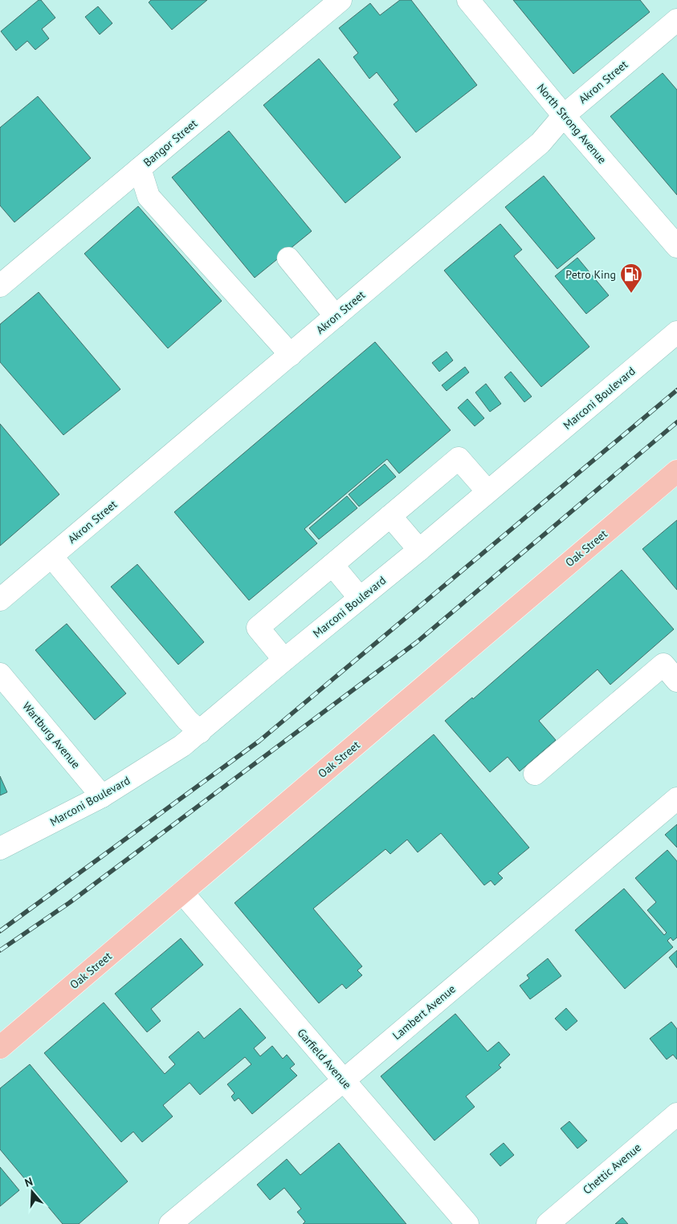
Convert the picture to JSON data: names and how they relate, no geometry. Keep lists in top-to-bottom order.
{
  "streets": {
    "main road": ["Oak Street"],
    "street": [
      "Akron Street",
      "North Strong Avenue",
      "Bangor Street",
      "Marconi Boulevard",
      "Wartburg Avenue",
      "Lambert Avenue",
      "Garfield Avenue",
      "Chettic Avenue"
    ]
  },
  "crossings": [
    ["Akron Street", "North Strong Avenue"],
    ["Marconi Boulevard", "Wartburg Avenue"],
    ["Oak Street", "Garfield Avenue"],
    ["Lambert Avenue", "Garfield Avenue"]
  ],
  "places": {
    "fuel station": ["Petro King"]
  },
  "north": "top"
}
